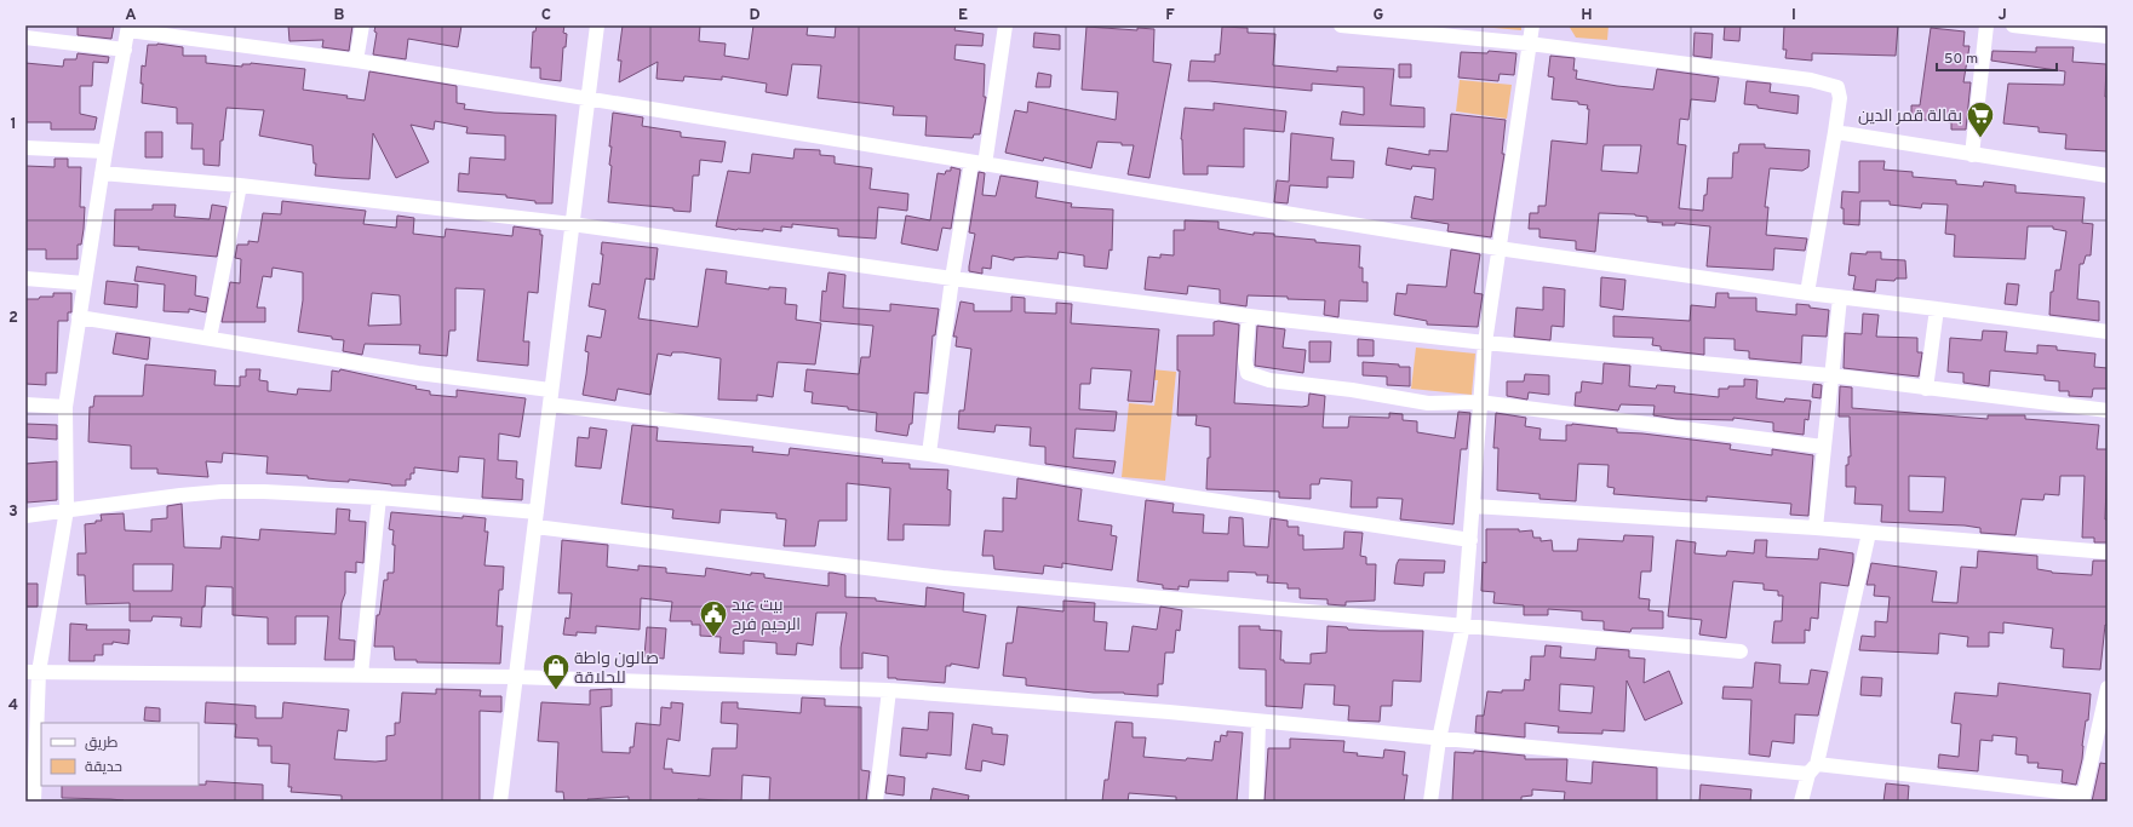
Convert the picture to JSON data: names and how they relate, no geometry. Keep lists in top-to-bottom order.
{
  "places": {
    "supermarket": ["بقالة قمر الدين"],
    "public building": ["بيت عبد الرحيم فرح"],
    "shop": ["صالون واطة للحلاقة"]
  },
  "legend": ["طريق", "حديقة"],
  "scale_bar": "50 m",
  "grid": {
    "columns": [
      "A",
      "B",
      "C",
      "D",
      "E",
      "F",
      "G",
      "H",
      "I",
      "J"
    ],
    "rows": [
      "1",
      "2",
      "3",
      "4"
    ]
  }
}
